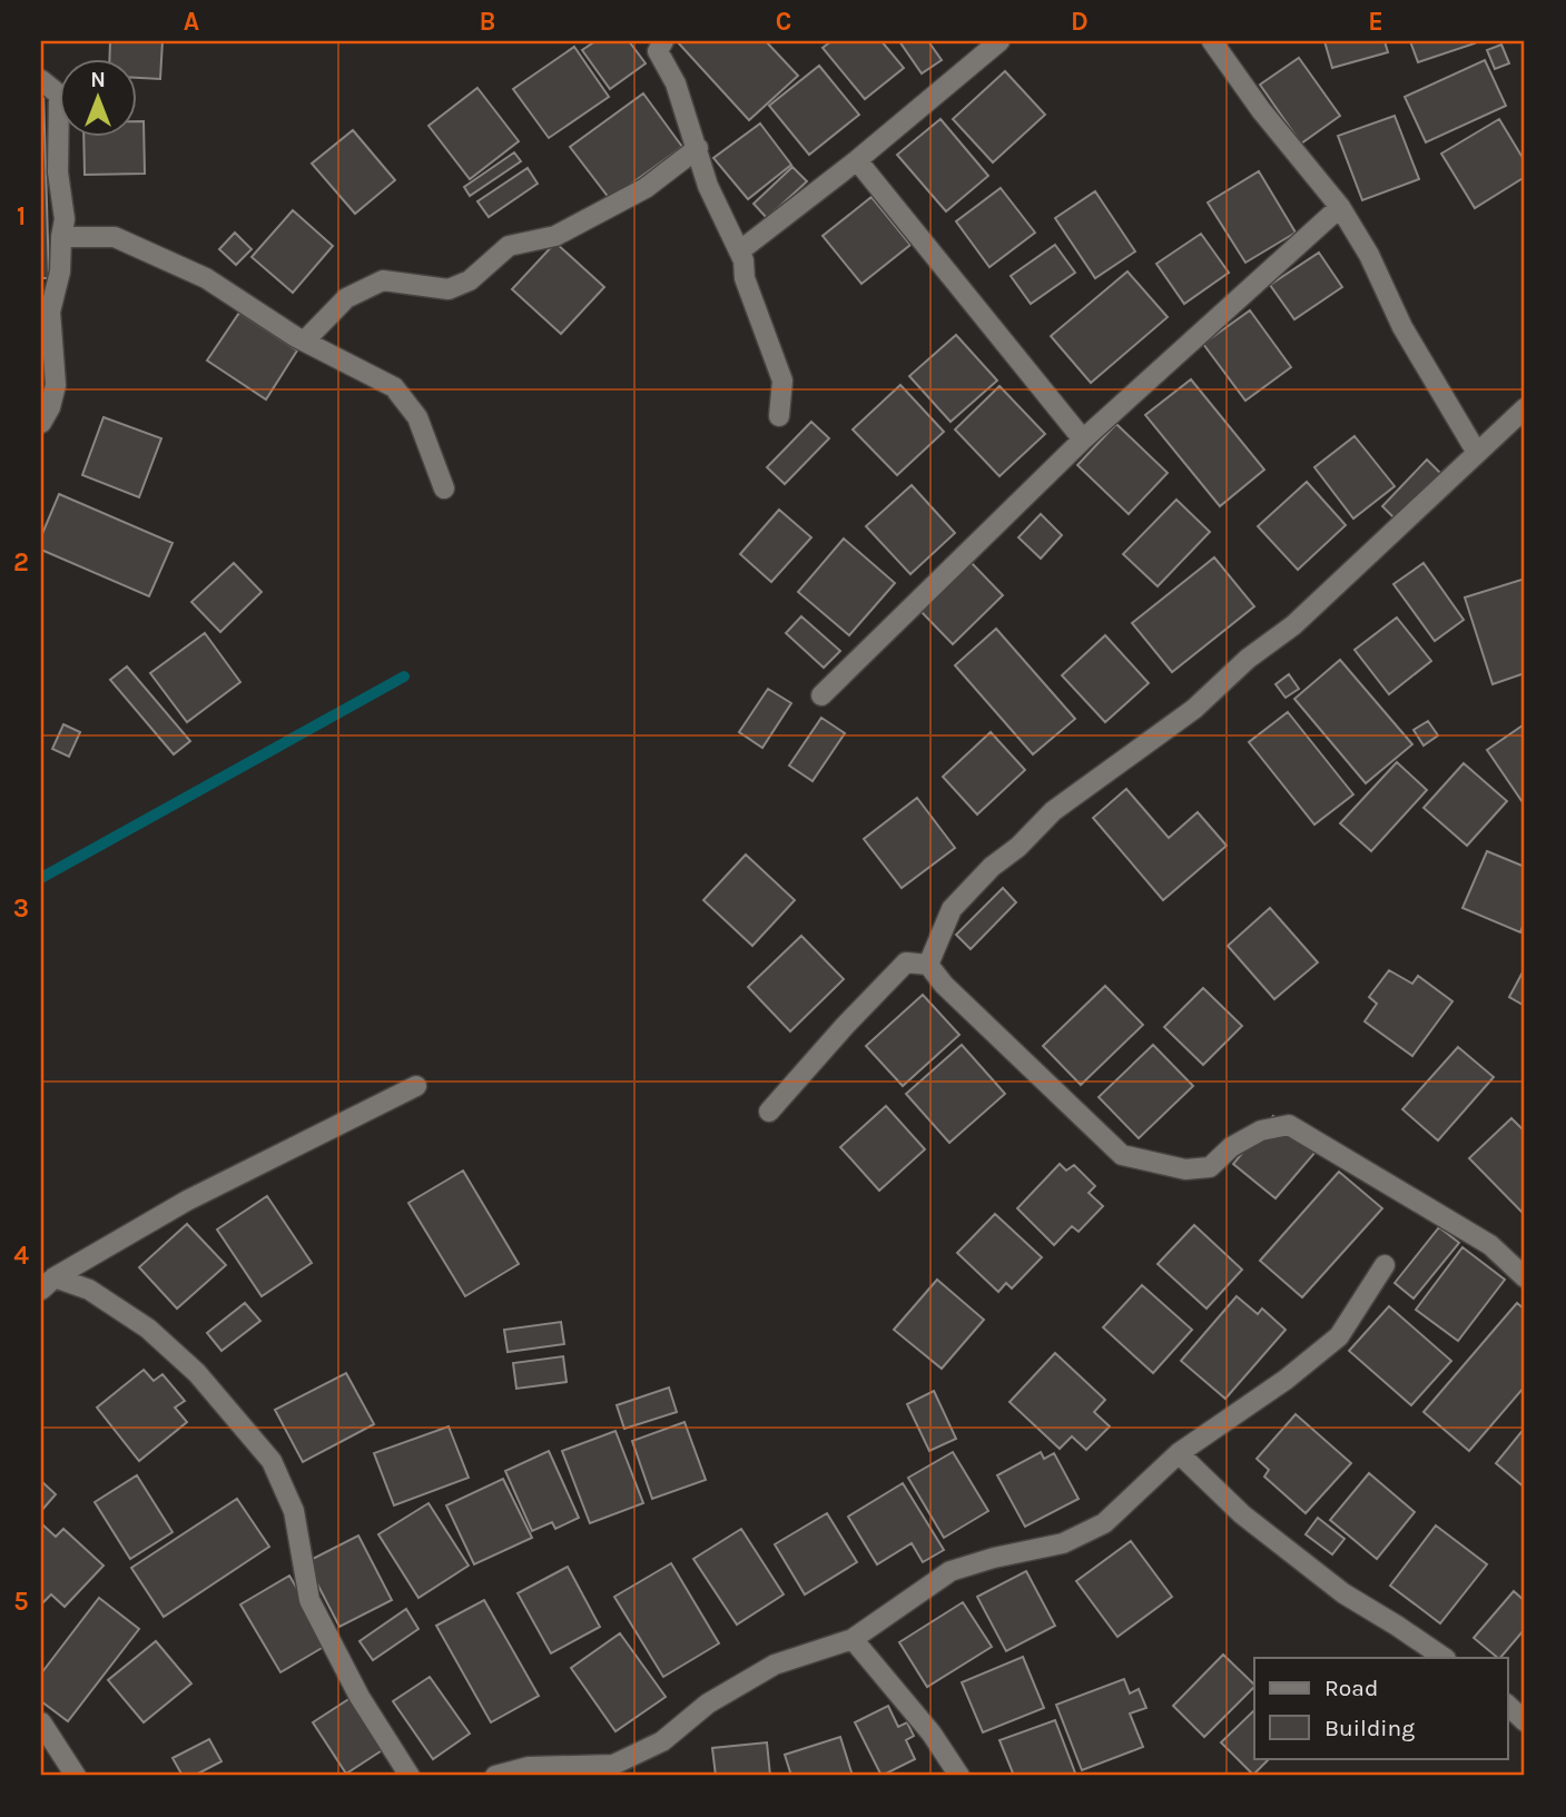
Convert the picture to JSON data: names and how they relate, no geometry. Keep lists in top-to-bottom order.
{
  "legend": ["Road", "Building"],
  "north": "top",
  "grid": {
    "columns": [
      "A",
      "B",
      "C",
      "D",
      "E"
    ],
    "rows": [
      "1",
      "2",
      "3",
      "4",
      "5"
    ]
  }
}
